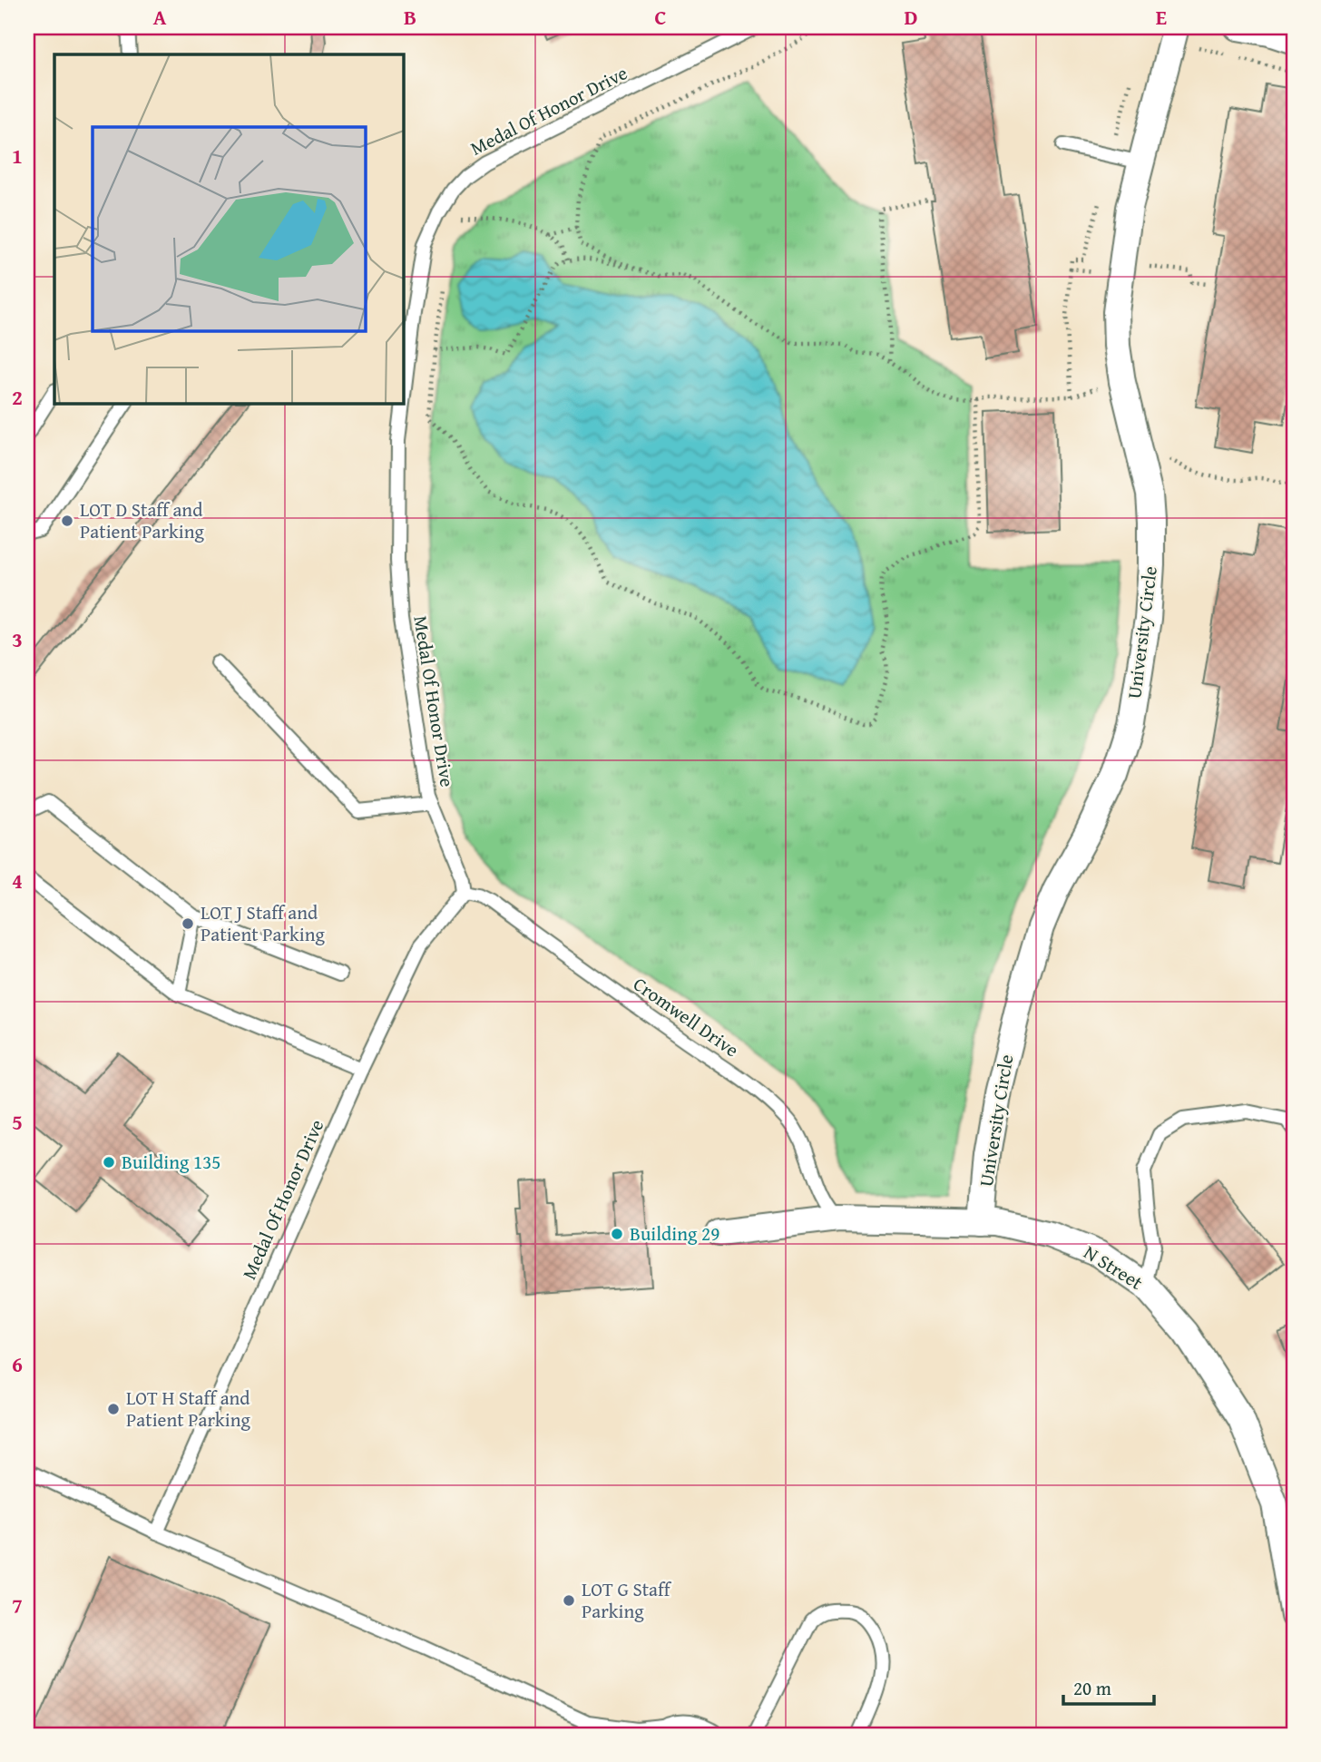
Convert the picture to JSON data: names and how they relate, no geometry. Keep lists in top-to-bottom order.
{
  "streets": {
    "street": ["University Circle", "N Street"],
    "lane": ["Medal Of Honor Drive", "Cromwell Drive"]
  },
  "crossings": [
    ["Medal Of Honor Drive", "Cromwell Drive"],
    ["University Circle", "N Street"],
    ["Cromwell Drive", "N Street"]
  ],
  "places": [
    "LOT D Staff and Patient Parking",
    "LOT J Staff and Patient Parking",
    "Building 135",
    "Building 29",
    "LOT H Staff and Patient Parking",
    "LOT G Staff Parking"
  ],
  "scale_bar": "20 m",
  "grid": {
    "columns": [
      "A",
      "B",
      "C",
      "D",
      "E"
    ],
    "rows": [
      "1",
      "2",
      "3",
      "4",
      "5",
      "6",
      "7"
    ]
  }
}
